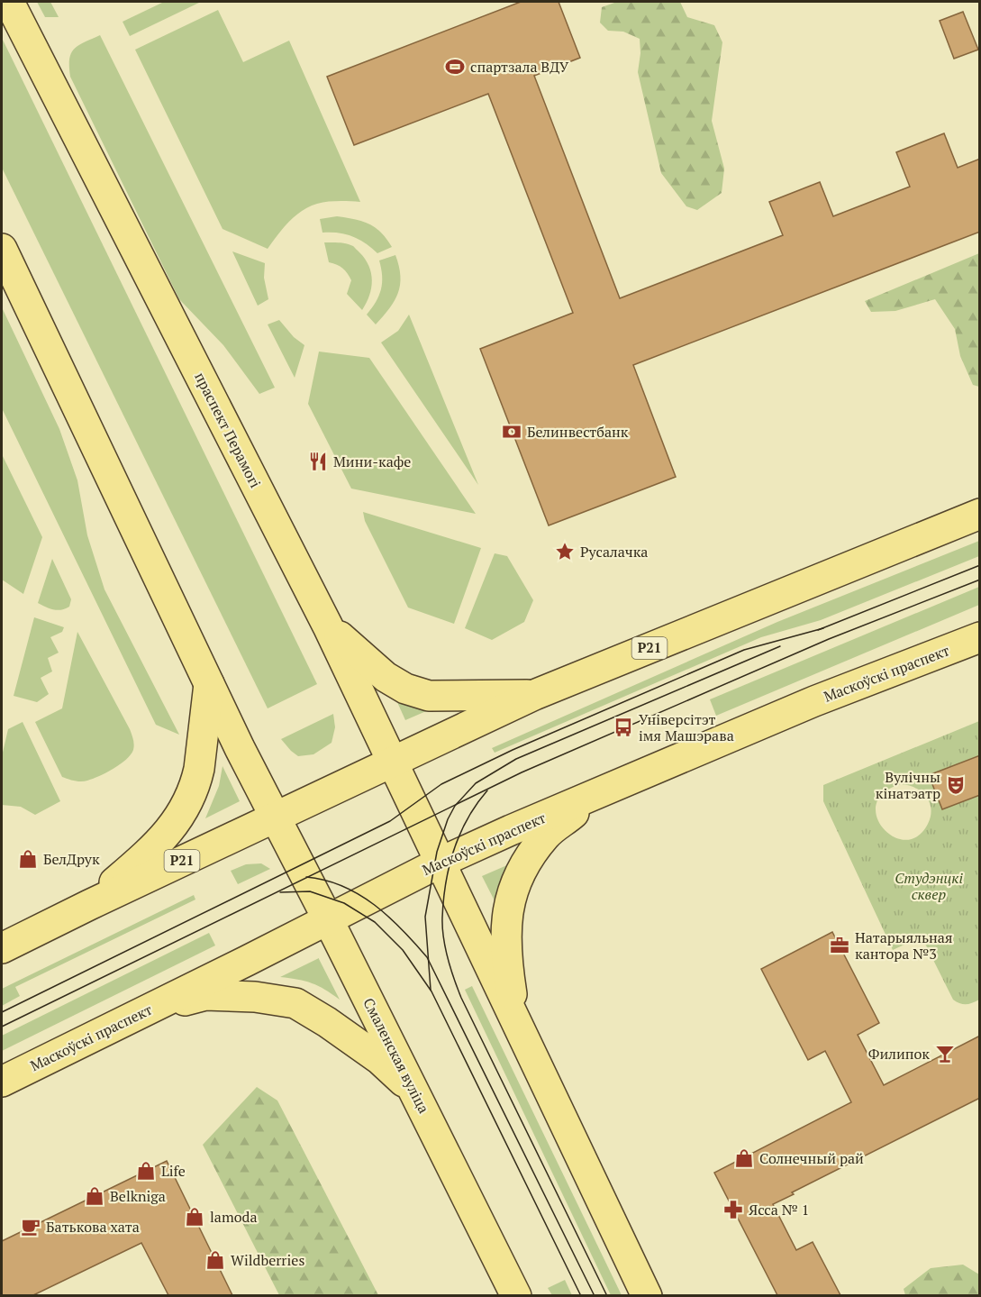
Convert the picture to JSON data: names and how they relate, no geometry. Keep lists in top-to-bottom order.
{
  "streets": {
    "main road": [
      "праспект Перамогі",
      "Р21",
      "Маскоўскі праспект",
      "Смаленская вуліца"
    ]
  },
  "crossings": [
    ["праспект Перамогі", "Р21"],
    ["праспект Перамогі", "Маскоўскі праспект"],
    ["Р21", "Смаленская вуліца"],
    ["Маскоўскі праспект", "Смаленская вуліца"]
  ],
  "parks": ["Студэнцкі сквер"],
  "places": {
    "sports": ["спартзала ВДУ"],
    "bank": ["Белинвестбанк"],
    "restaurant": ["Мини-кафе"],
    "place": ["Русалачка"],
    "bus stop": ["Універсітэт імя Машэрава"],
    "theatre": ["Вулічны кінатэатр"],
    "shop": [
      "БелДрук",
      "Солнечный рай",
      "Life",
      "Belkniga",
      "lamoda",
      "Wildberries"
    ],
    "office": ["Натарыяльная кантора №3"],
    "bar": ["Филипок"],
    "pharmacy": ["Ясса № 1"],
    "cafe": ["Батькова хата"]
  }
}
